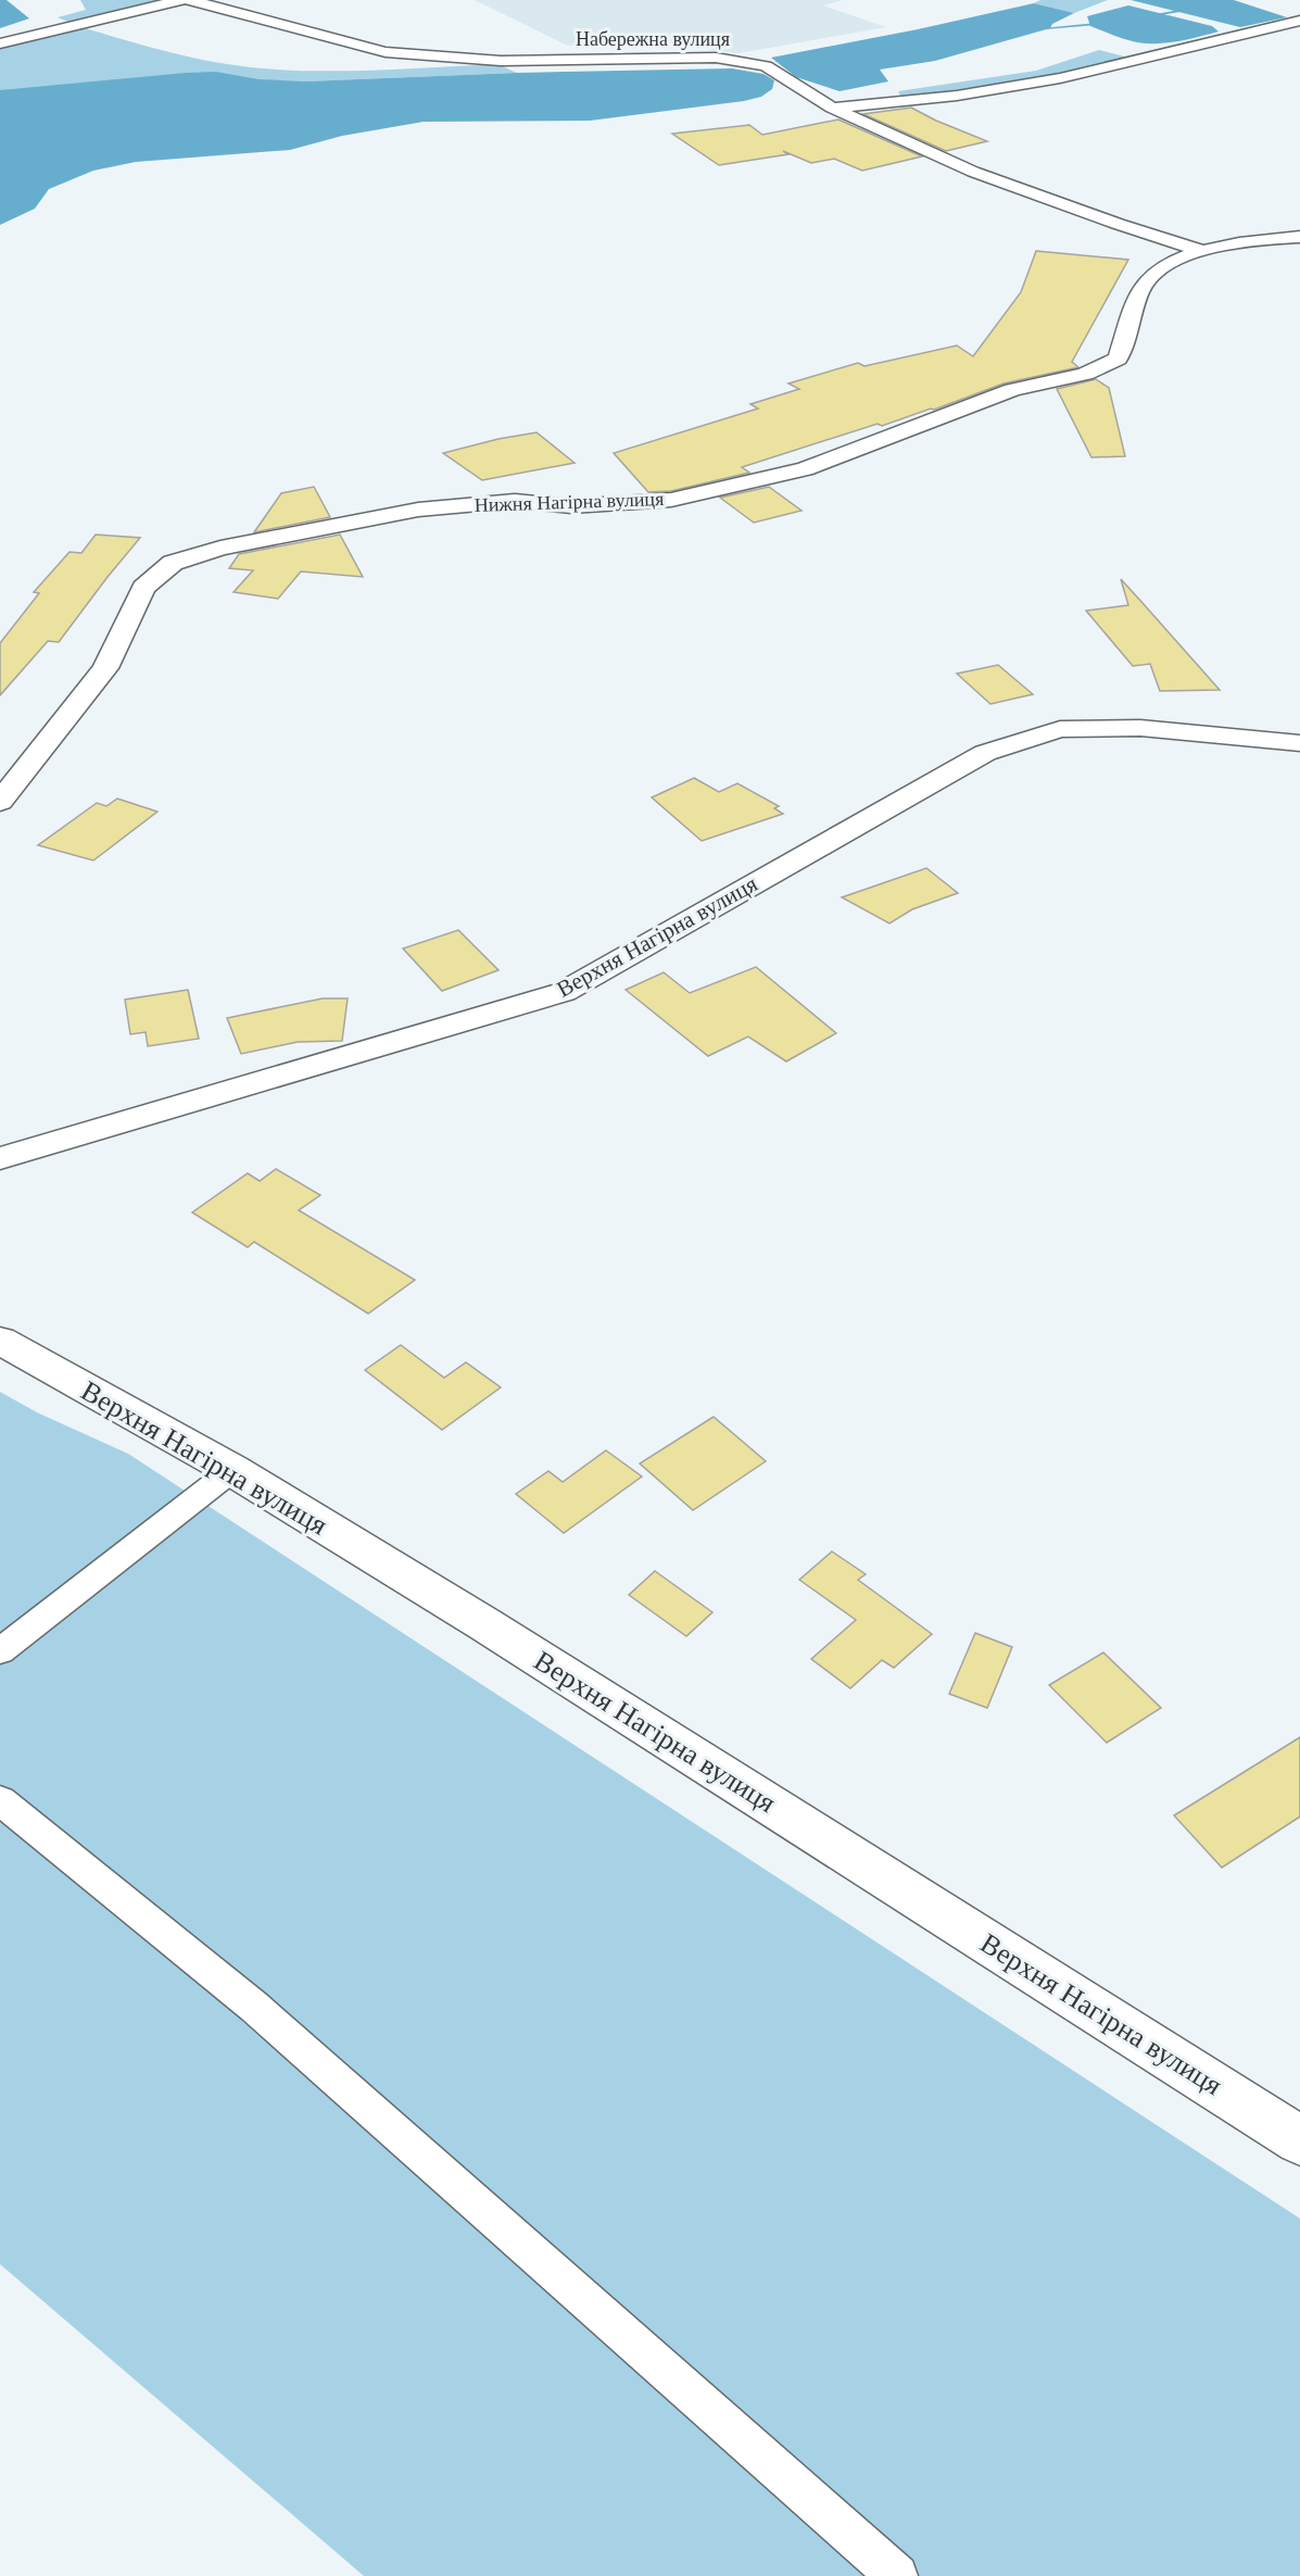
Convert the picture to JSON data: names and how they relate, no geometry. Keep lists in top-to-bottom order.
{
  "streets": {
    "street": ["Набережна вулиця", "Нижня Нагірна вулиця", "Верхня Нагірна вулиця"]
  },
  "crossings": [
    ["Набережна вулиця", "Нижня Нагірна вулиця"]
  ]
}
